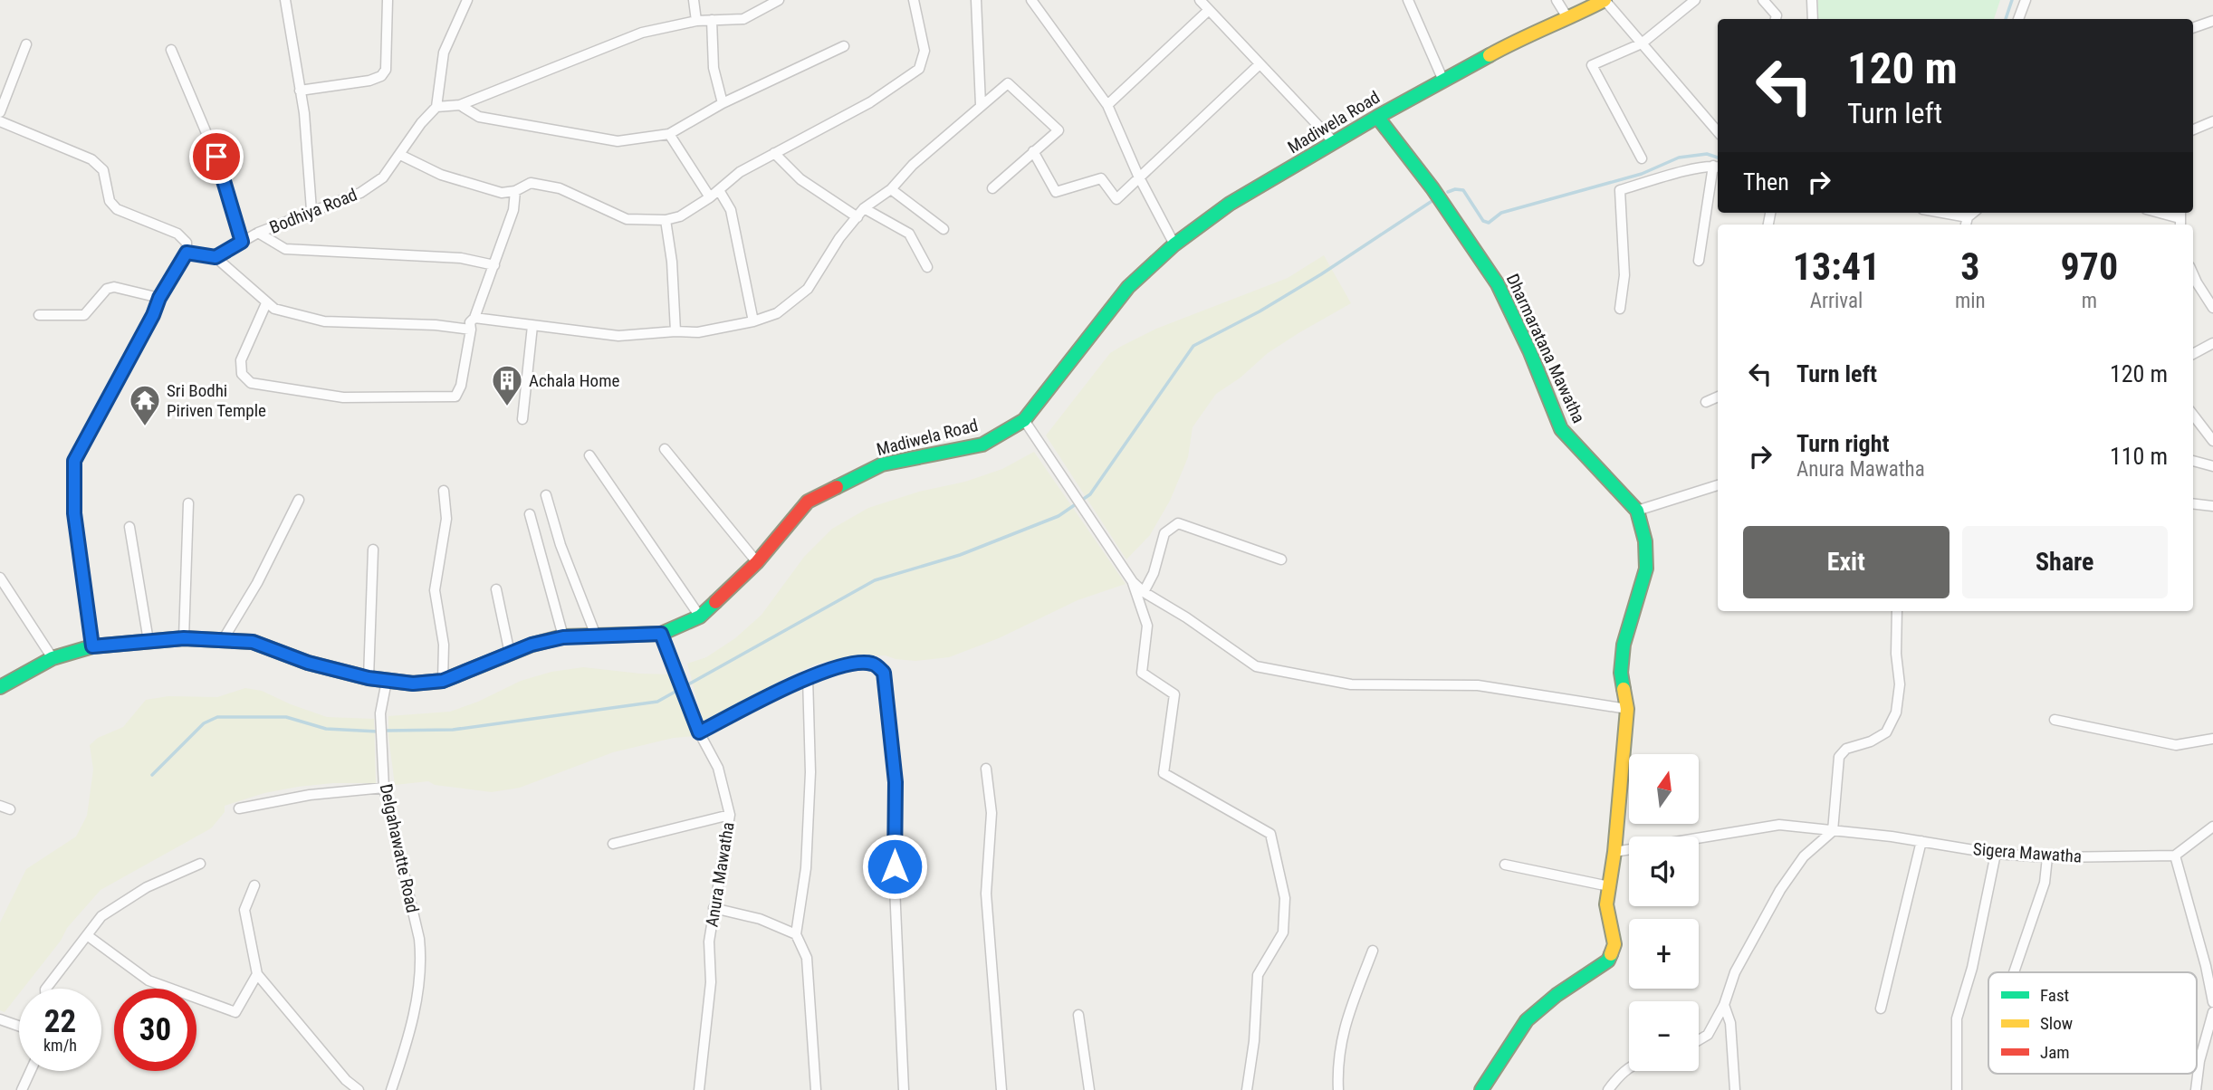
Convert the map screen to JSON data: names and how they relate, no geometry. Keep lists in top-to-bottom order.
{
  "streets": {
    "main road": ["Madiwela Road", "Dharmaratana Mawatha"],
    "street": [
      "Bodhiya Road",
      "Delgahawatte Road",
      "Sigera Mawatha",
      "Anura Mawatha"
    ]
  },
  "crossings": [
    ["Madiwela Road", "Dharmaratana Mawatha"],
    ["Madiwela Road", "Delgahawatte Road"],
    ["Madiwela Road", "Anura Mawatha"],
    ["Dharmaratana Mawatha", "Sigera Mawatha"]
  ],
  "places": {
    "building": ["Achala Home"],
    "temple": ["Sri Bodhi Piriven Temple"]
  },
  "legend": ["Fast", "Slow", "Jam"],
  "north": "top",
  "page": {
    "turn": ["120 m", "Turn left"],
    "then": "Then",
    "eta": [
      "13:41",
      "Arrival",
      "3",
      "min",
      "970",
      "m"
    ],
    "list": [
      {
        "name": "Turn left",
        "value": "120 m"
      },
      {
        "name": "Turn right",
        "note": "Anura Mawatha",
        "value": "110 m"
      }
    ],
    "buttons": ["Exit", "Share"],
    "map_buttons": ["+", "−"],
    "speed": "22 km/h",
    "limit": "30"
  }
}
